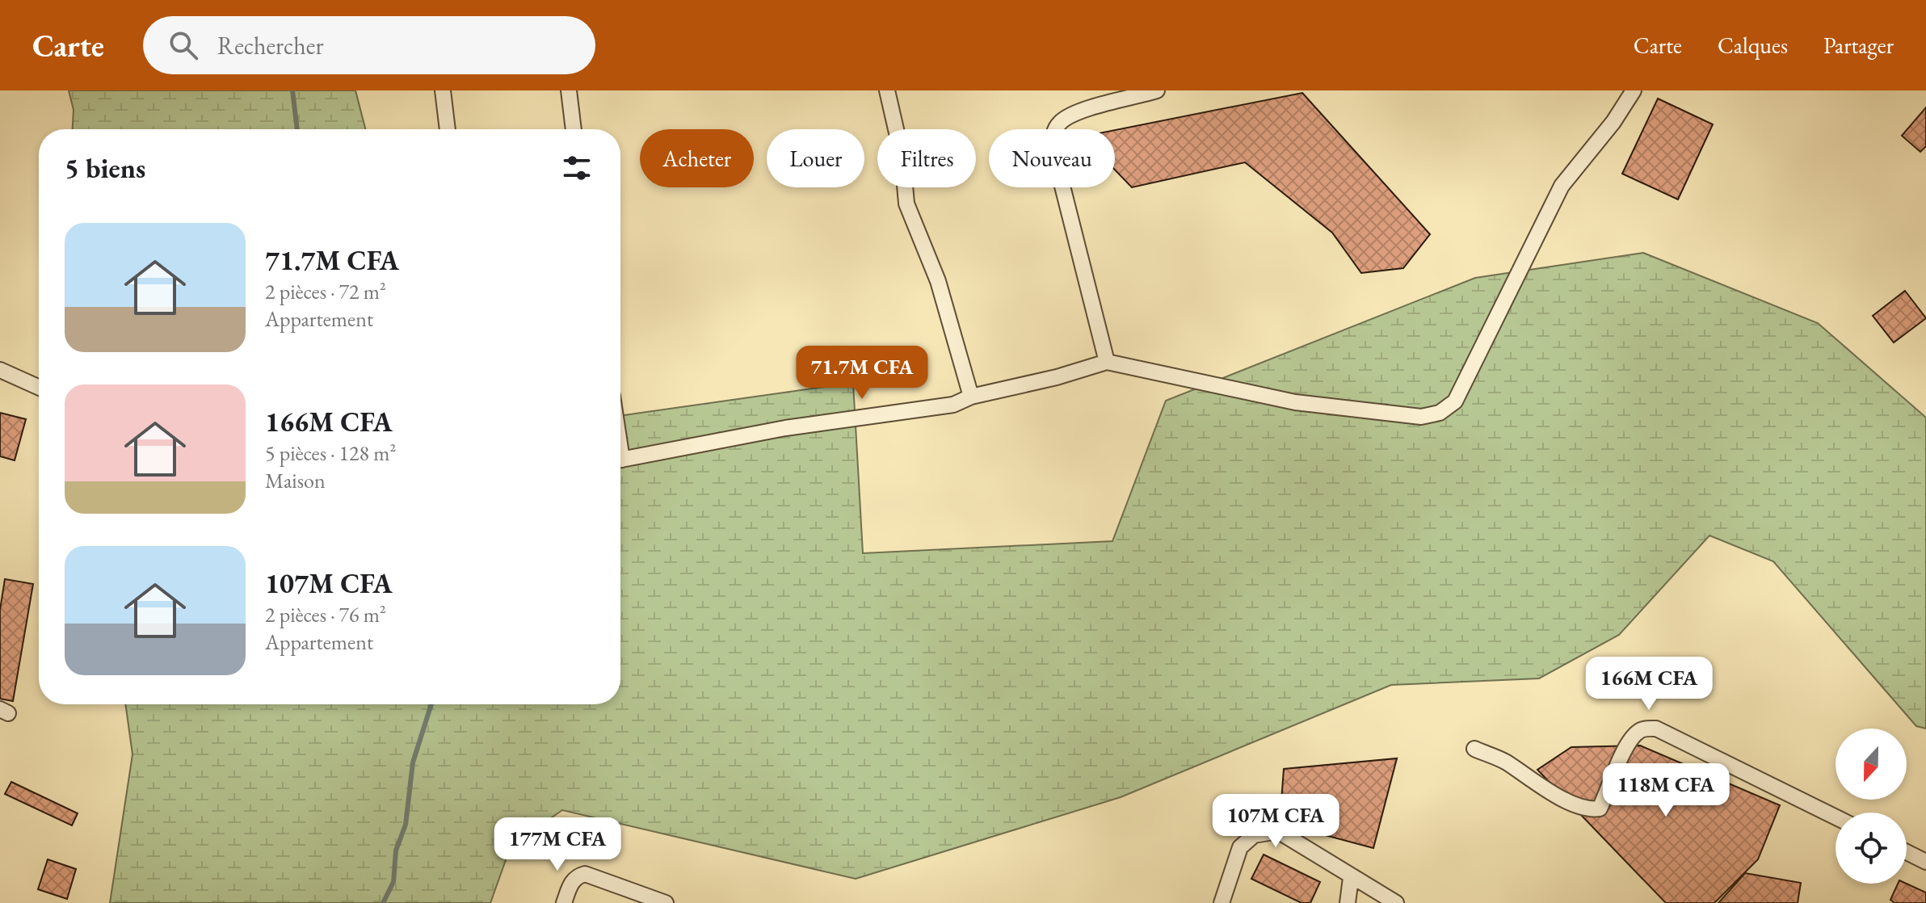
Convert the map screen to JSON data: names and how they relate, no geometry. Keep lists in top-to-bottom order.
{
  "north": "bottom",
  "page": {
    "header": "Carte",
    "search": "Rechercher",
    "nav": ["Carte", "Calques", "Partager"],
    "chip": [
      "Acheter",
      "Louer",
      "Filtres",
      "Nouveau"
    ],
    "heading": "5 biens",
    "list": [
      {
        "name": "71.7M CFA",
        "note": "2 pièces · 72 m² · Appartement"
      },
      {
        "name": "166M CFA",
        "note": "5 pièces · 128 m² · Maison"
      },
      {
        "name": "107M CFA",
        "note": "2 pièces · 76 m² · Appartement"
      }
    ],
    "price": [
      "71.7M CFA",
      "166M CFA",
      "118M CFA",
      "107M CFA",
      "177M CFA"
    ]
  }
}
